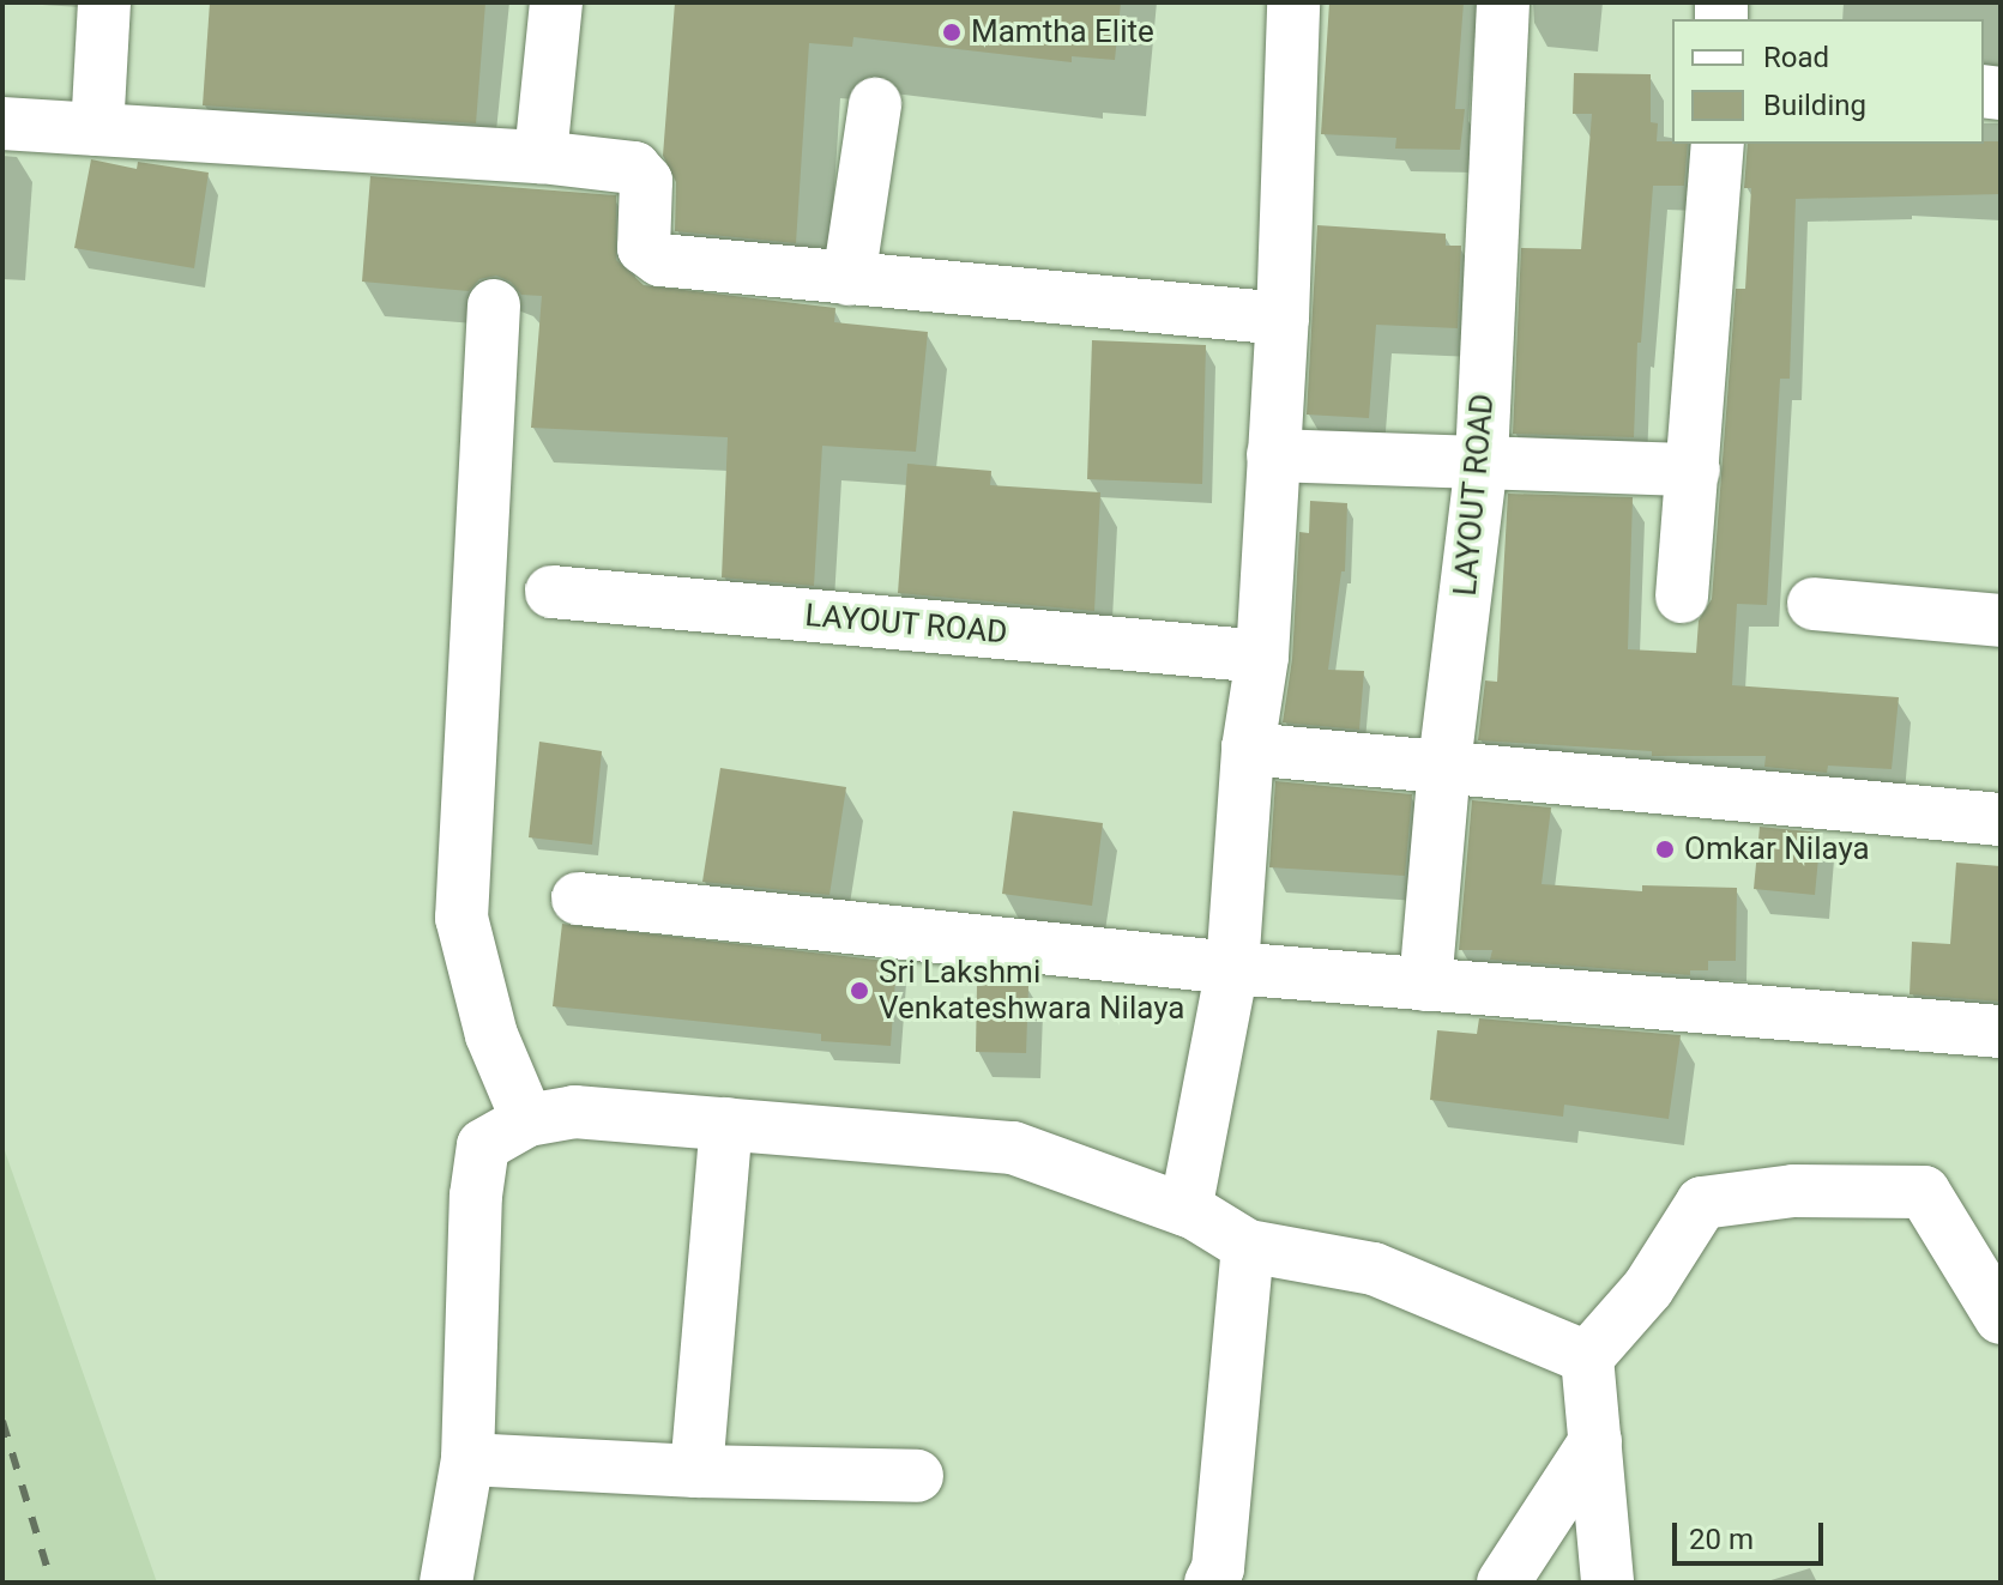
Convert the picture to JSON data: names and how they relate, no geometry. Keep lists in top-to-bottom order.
{
  "streets": {
    "street": ["LAYOUT ROAD"]
  },
  "places": ["Mamtha Elite", "Omkar Nilaya", "Sri Lakshmi Venkateshwara Nilaya"],
  "legend": ["Road", "Building"],
  "scale_bar": "20 m"
}
